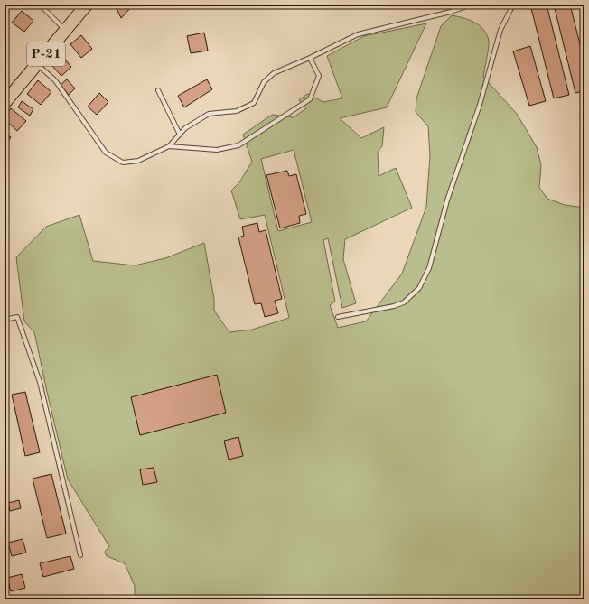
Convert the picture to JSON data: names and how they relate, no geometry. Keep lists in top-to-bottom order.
{
  "streets": {
    "main road": ["Р-21"]
  }
}
